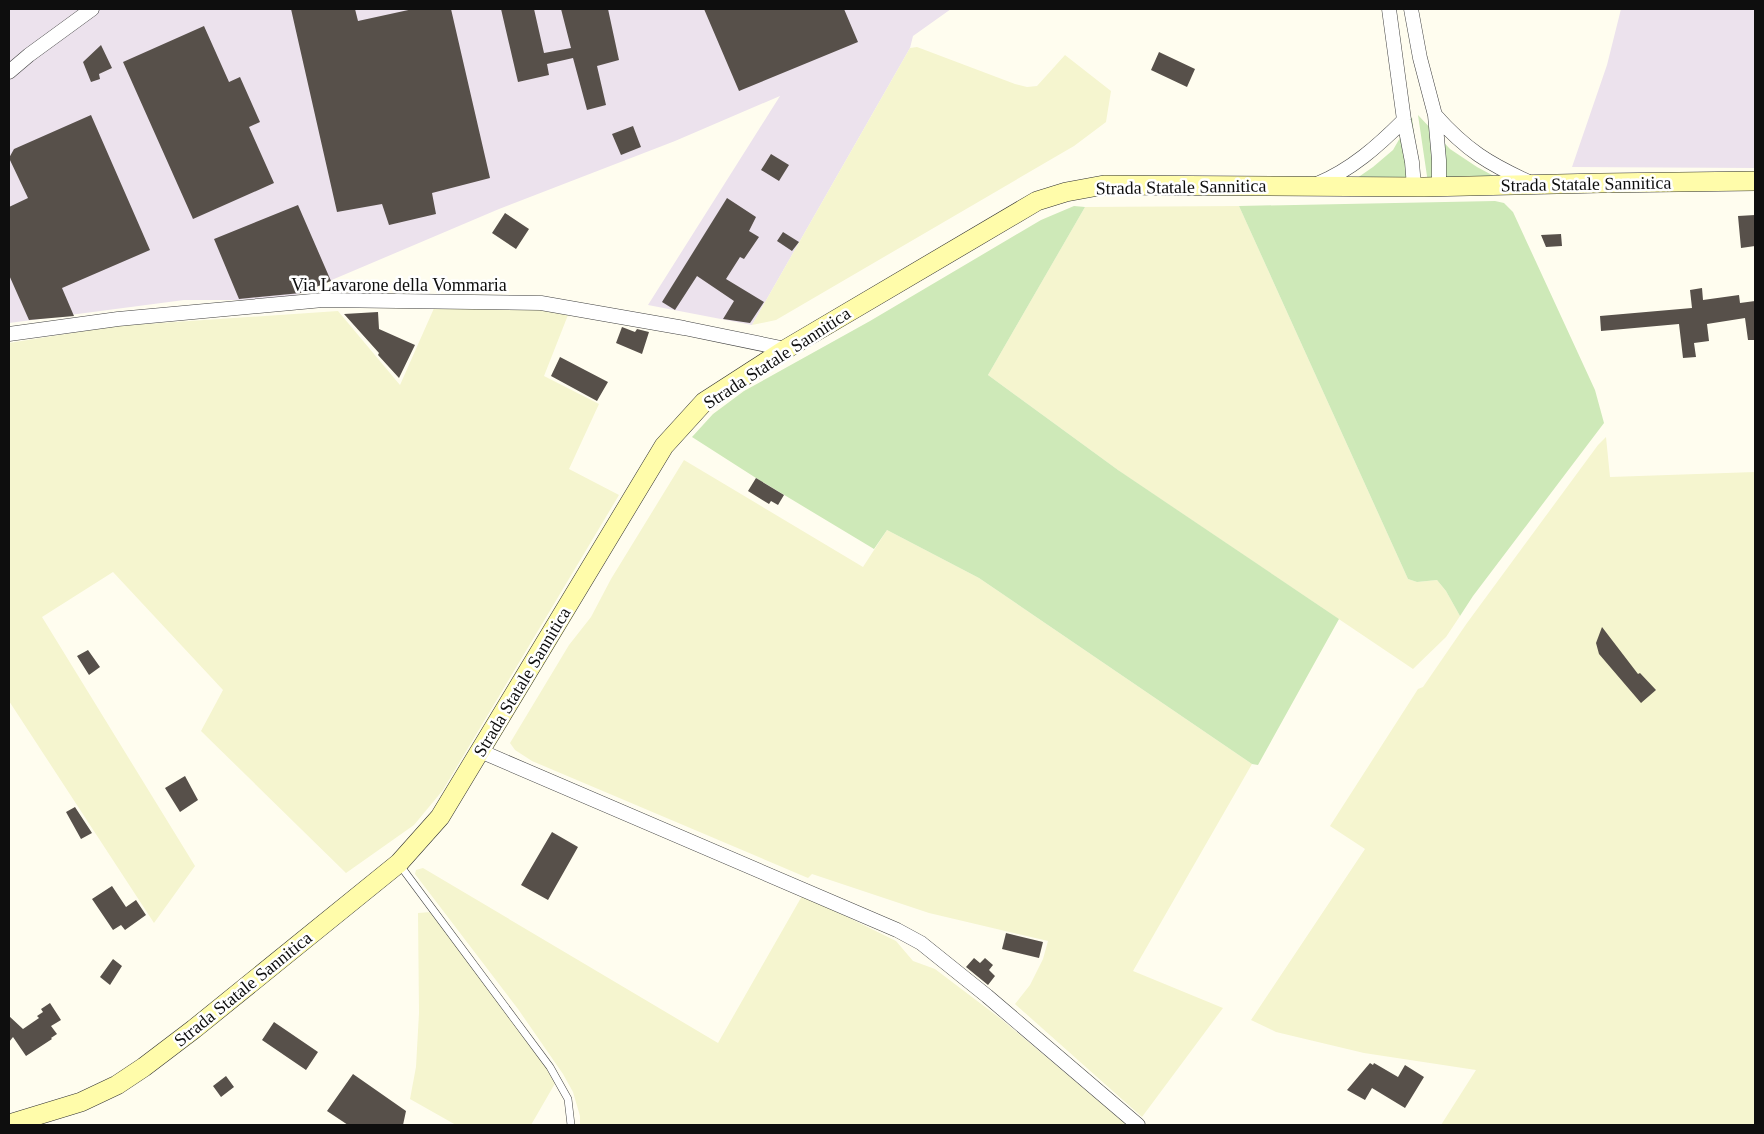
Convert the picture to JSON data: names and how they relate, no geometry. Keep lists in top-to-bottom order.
{
  "streets": {
    "main road": ["Strada Statale Sannitica"],
    "street": ["Via Lavarone della Vommaria"]
  },
  "crossings": [
    ["Strada Statale Sannitica", "Via Lavarone della Vommaria"]
  ]
}
